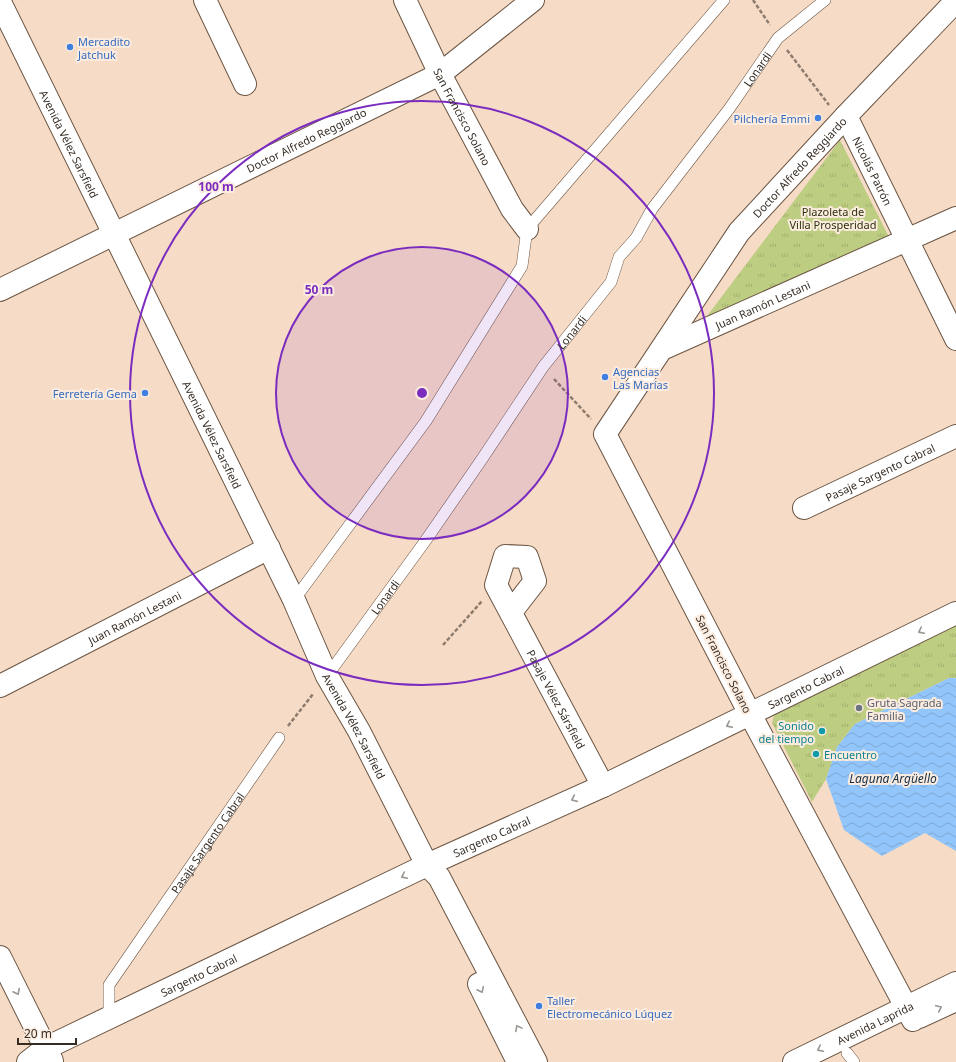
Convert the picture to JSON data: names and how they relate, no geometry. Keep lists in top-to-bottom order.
{
  "streets": {
    "street": [
      "San Francisco Solano",
      "Doctor Alfredo Reggiardo",
      "Avenida Vélez Sarsfield",
      "Nicolás Patrón",
      "Juan Ramón Lestani",
      "Pasaje Sargento Cabral",
      "Sargento Cabral",
      "Pasaje Vélez Sársfield",
      "Avenida Laprida"
    ],
    "lane": ["Lonardi"]
  },
  "crossings": [
    ["Lonardi", "Avenida Vélez Sarsfield"],
    ["San Francisco Solano", "Doctor Alfredo Reggiardo"],
    ["San Francisco Solano", "Sargento Cabral"],
    ["San Francisco Solano", "Avenida Laprida"],
    ["Doctor Alfredo Reggiardo", "Avenida Vélez Sarsfield"],
    ["Doctor Alfredo Reggiardo", "Nicolás Patrón"],
    ["Doctor Alfredo Reggiardo", "Juan Ramón Lestani"],
    ["Avenida Vélez Sarsfield", "Juan Ramón Lestani"],
    ["Avenida Vélez Sarsfield", "Sargento Cabral"],
    ["Nicolás Patrón", "Juan Ramón Lestani"],
    ["Pasaje Sargento Cabral", "Sargento Cabral"],
    ["Sargento Cabral", "Pasaje Vélez Sársfield"]
  ],
  "one_way": ["Sargento Cabral"],
  "water": ["Laguna Argüello"],
  "parks": ["Plazoleta de Villa Prosperidad"],
  "places": [
    "Mercadito Jatchuk",
    "Pilchería Emmi",
    "Agencias Las Marías",
    "Ferretería Gema",
    "Gruta Sagrada Familia",
    "Sonido del tiempo",
    "Encuentro",
    "Taller Electromecánico Lúquez"
  ],
  "scale_bar": "20 m",
  "rings": ["100 m", "50 m"]
}
